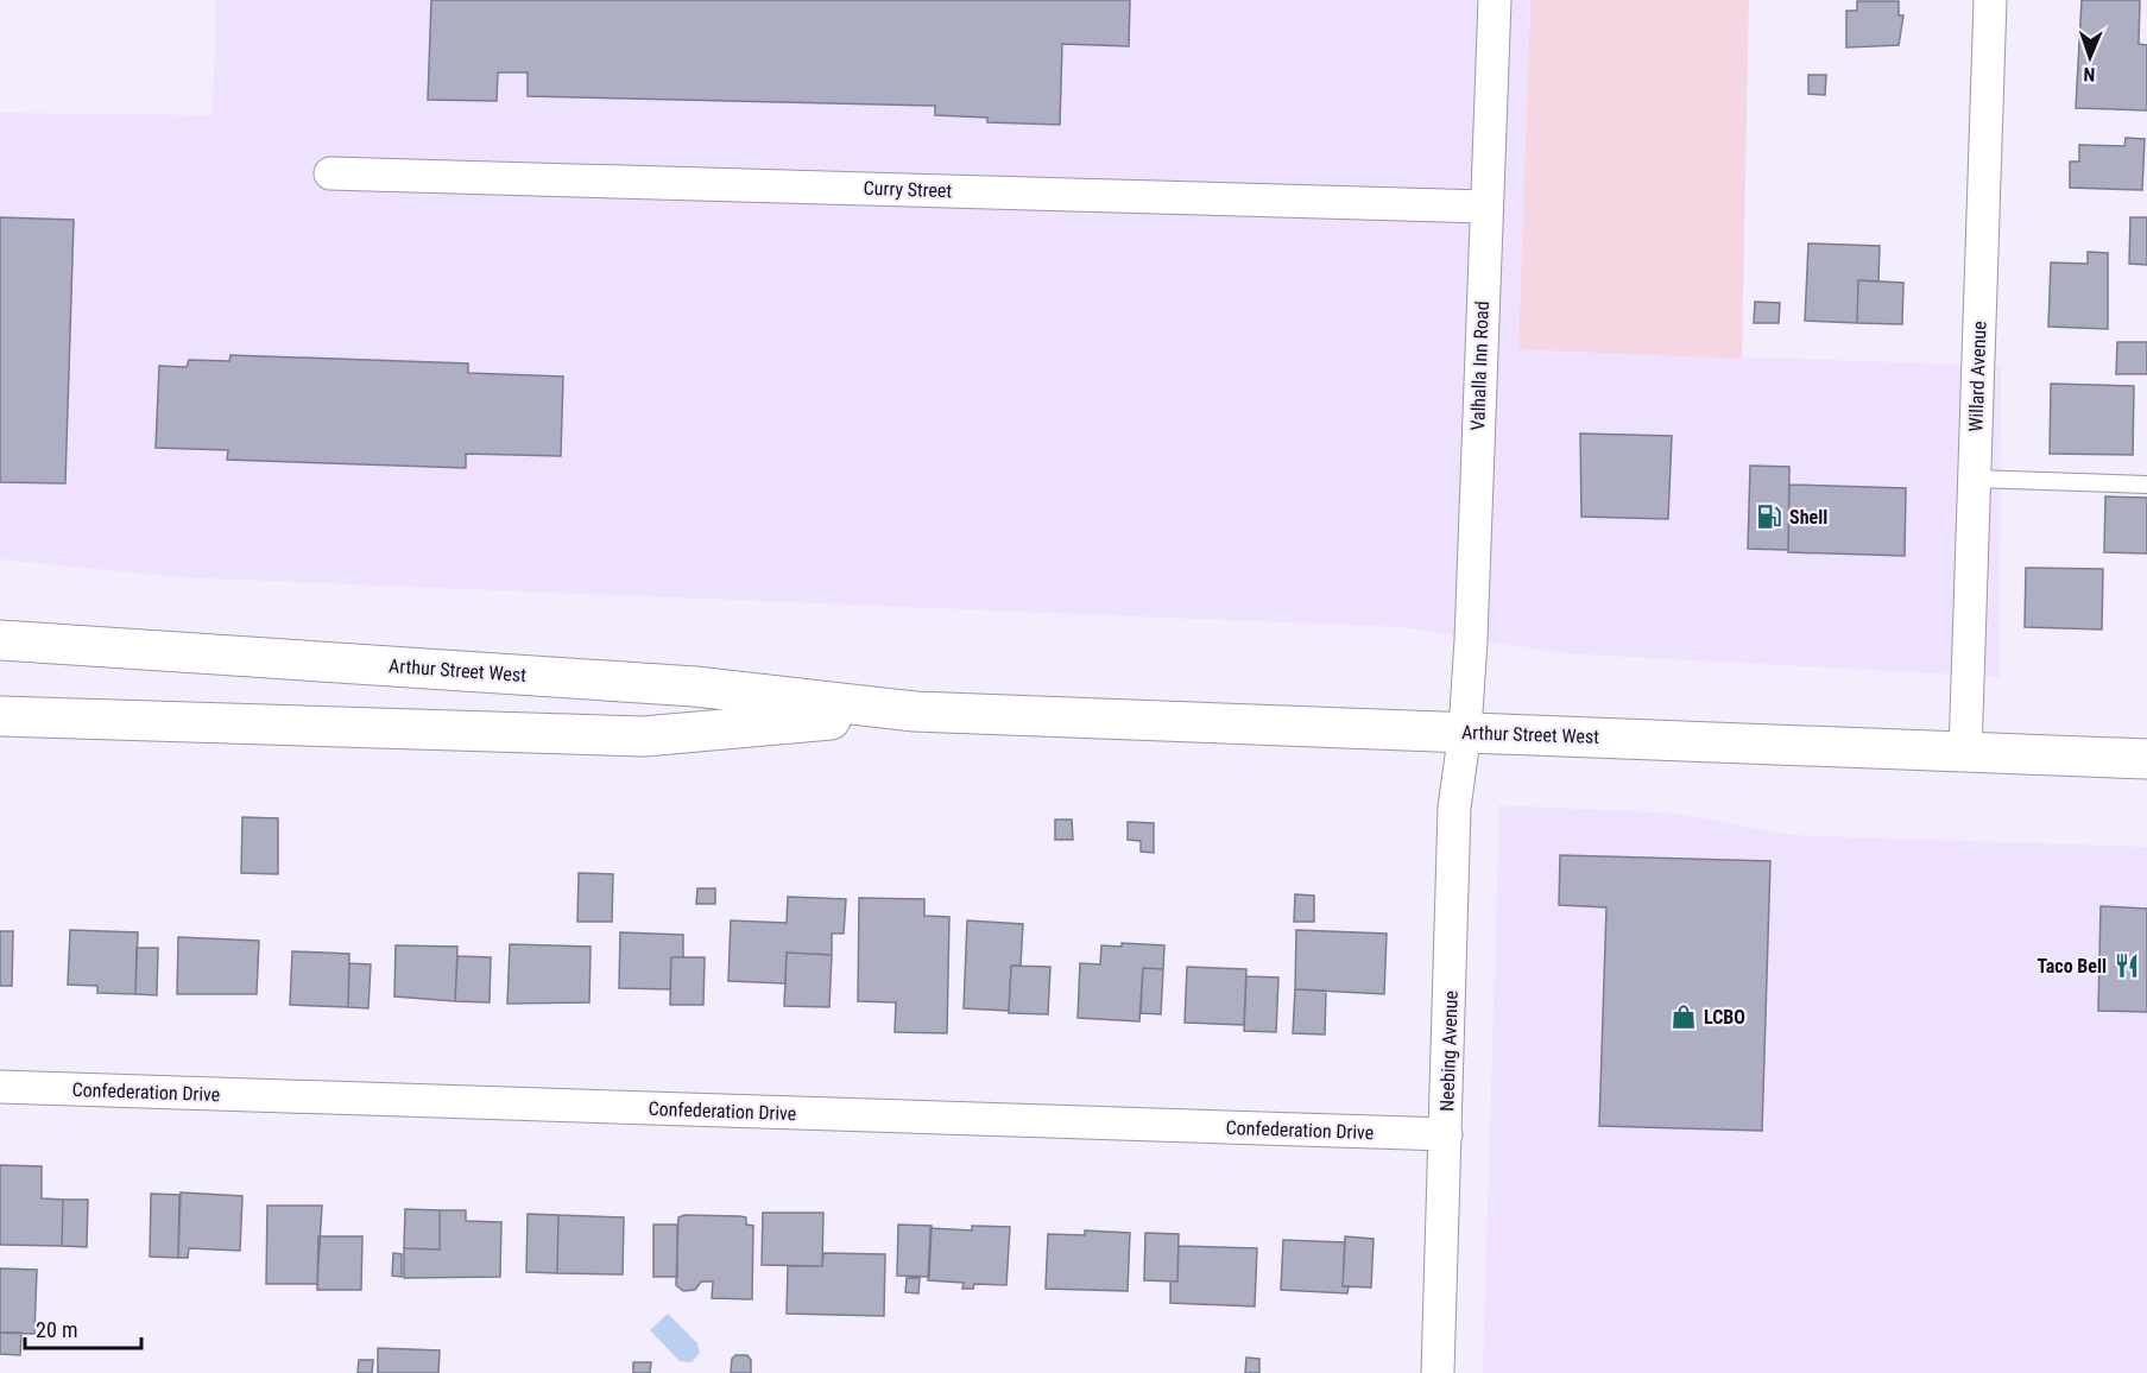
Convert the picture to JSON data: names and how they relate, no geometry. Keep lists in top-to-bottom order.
{
  "streets": {
    "main road": ["Arthur Street West"],
    "street": [
      "Curry Street",
      "Valhalla Inn Road",
      "Willard Avenue",
      "Neebing Avenue",
      "Confederation Drive"
    ]
  },
  "crossings": [
    ["Curry Street", "Valhalla Inn Road"],
    ["Valhalla Inn Road", "Arthur Street West"],
    ["Valhalla Inn Road", "Neebing Avenue"],
    ["Willard Avenue", "Arthur Street West"],
    ["Arthur Street West", "Neebing Avenue"],
    ["Neebing Avenue", "Confederation Drive"]
  ],
  "places": {
    "fuel station": ["Shell"],
    "restaurant": ["Taco Bell"],
    "shop": ["LCBO"]
  },
  "scale_bar": "20 m",
  "north": "bottom"
}
